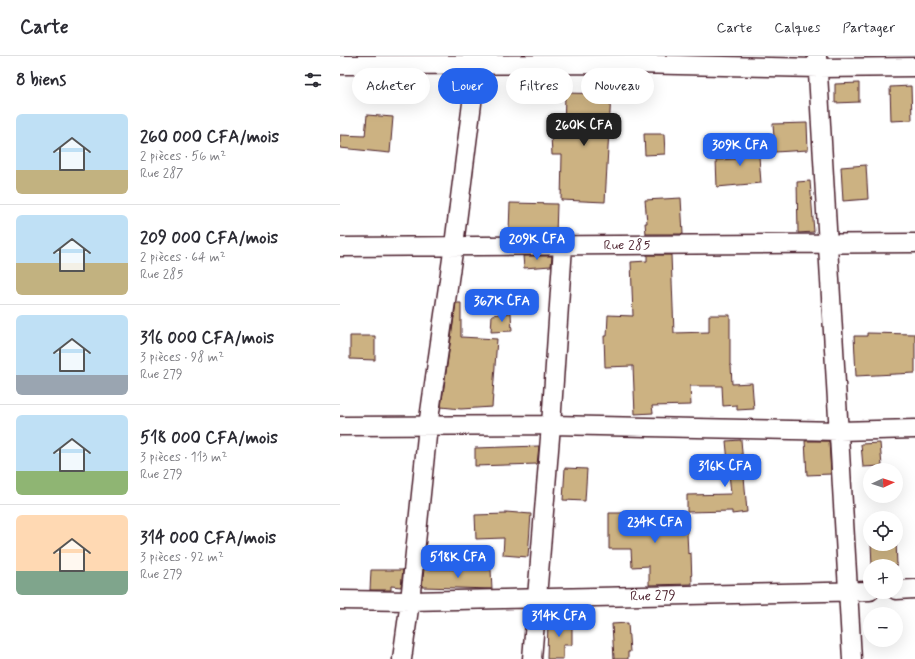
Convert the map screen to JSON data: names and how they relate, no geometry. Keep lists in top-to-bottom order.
{
  "streets": {
    "street": ["Rue 285", "Rue 279"]
  },
  "north": "right",
  "page": {
    "header": "Carte",
    "nav": ["Carte", "Calques", "Partager"],
    "heading": "8 biens",
    "chip": [
      "Acheter",
      "Louer",
      "Filtres",
      "Nouveau"
    ],
    "list": [
      {
        "name": "260 000 CFA/mois",
        "note": "2 pièces · 56 m² · Rue 287"
      },
      {
        "name": "209 000 CFA/mois",
        "note": "2 pièces · 64 m² · Rue 285"
      },
      {
        "name": "316 000 CFA/mois",
        "note": "3 pièces · 98 m² · Rue 279"
      },
      {
        "name": "518 000 CFA/mois",
        "note": "3 pièces · 113 m² · Rue 279"
      },
      {
        "name": "314 000 CFA/mois",
        "note": "3 pièces · 92 m² · Rue 279"
      }
    ],
    "price": [
      "260K CFA",
      "309K CFA",
      "209K CFA",
      "367K CFA",
      "316K CFA",
      "234K CFA",
      "518K CFA",
      "314K CFA"
    ],
    "map_buttons": ["+", "−"]
  }
}
